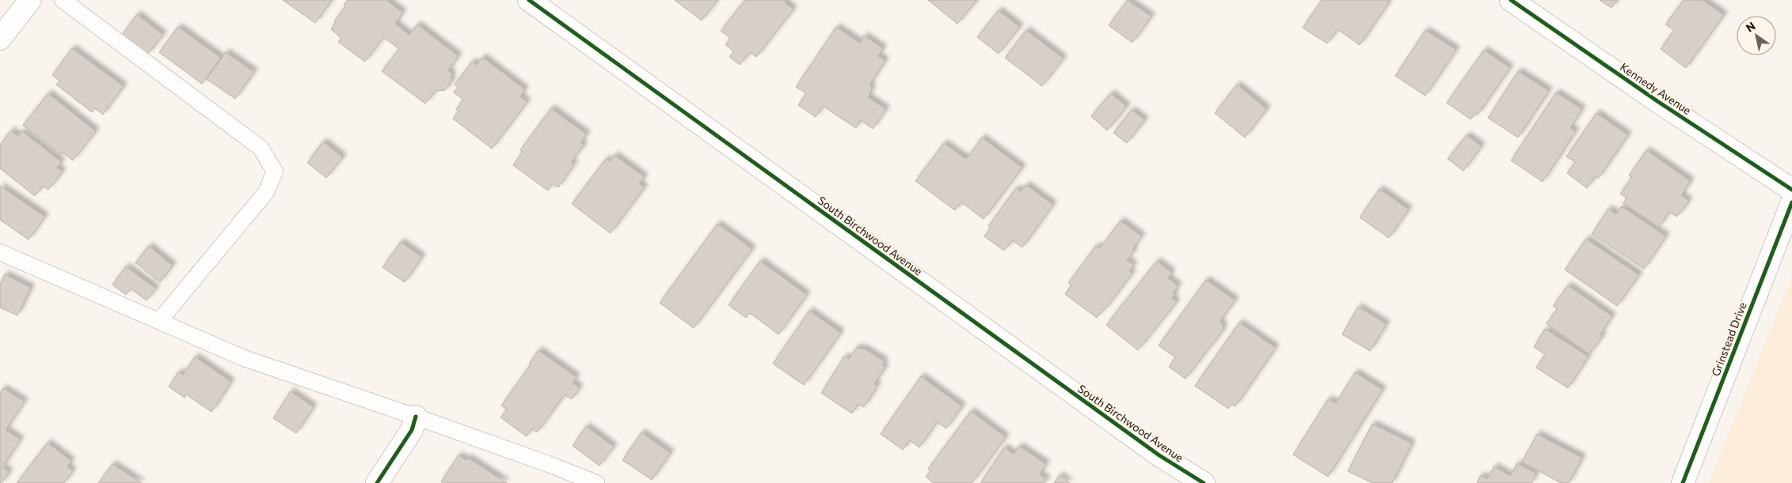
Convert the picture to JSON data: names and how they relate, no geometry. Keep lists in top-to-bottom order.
{
  "streets": {
    "street": ["Kennedy Avenue", "South Birchwood Avenue", "Grinstead Drive"]
  },
  "north": "top left"
}
